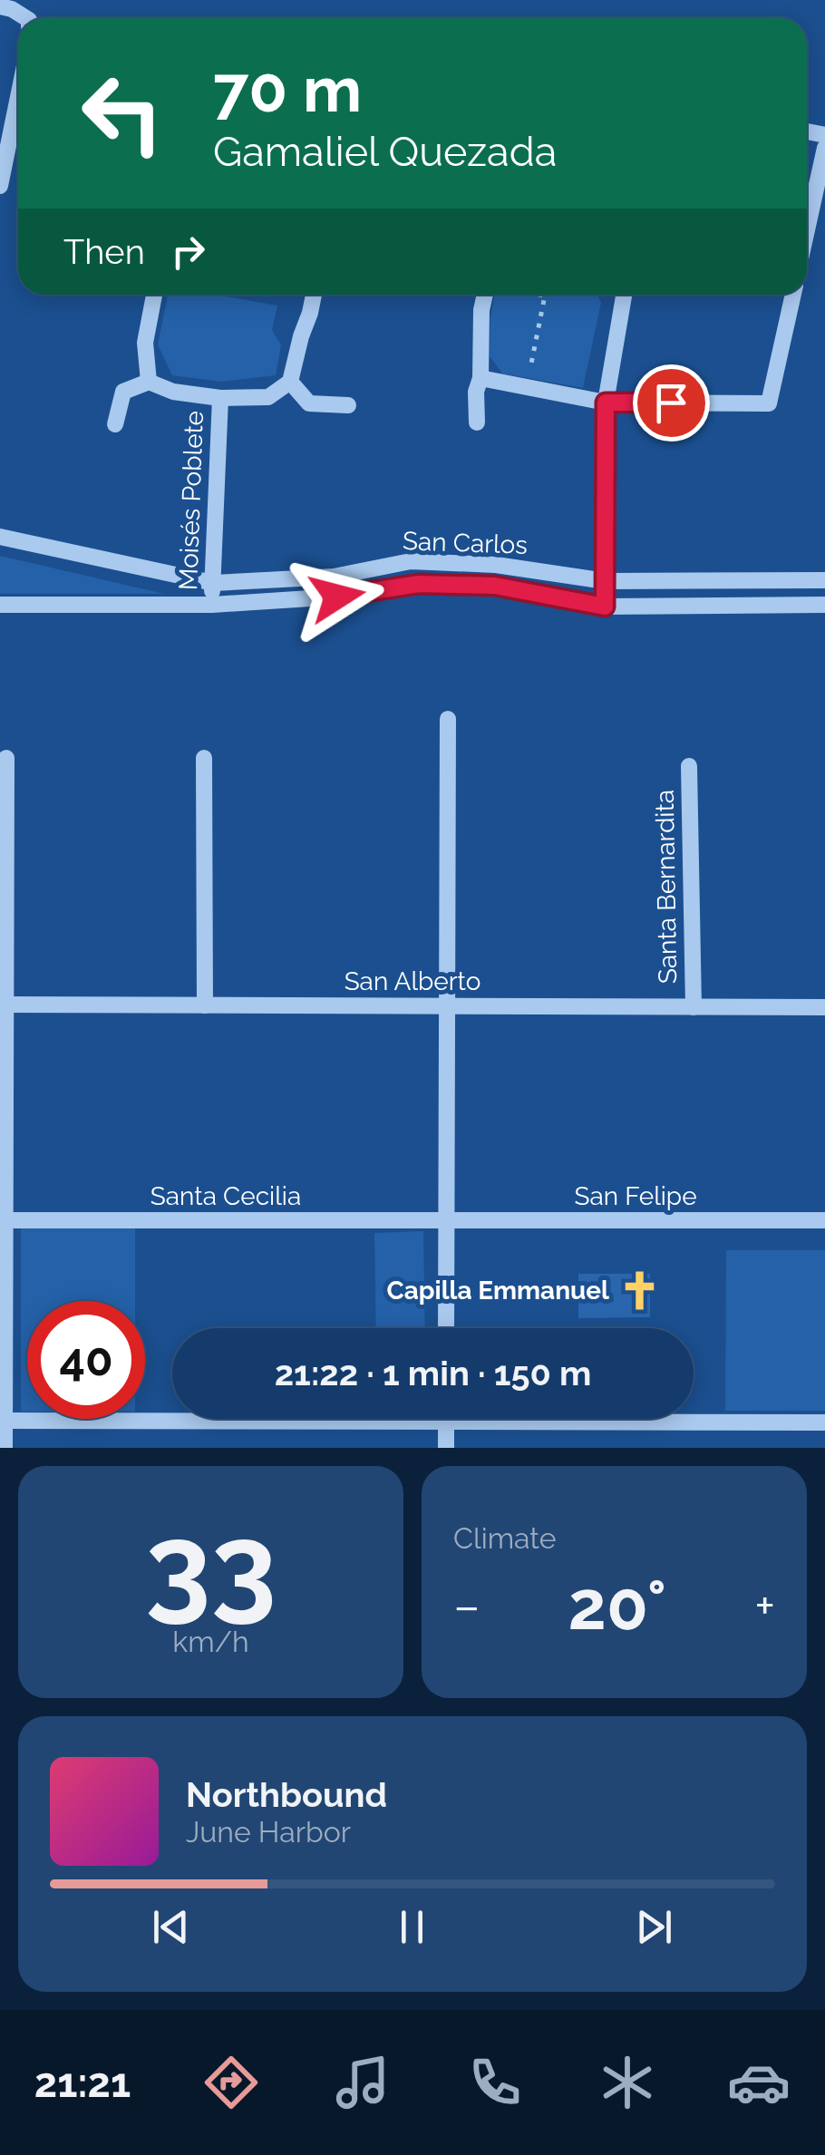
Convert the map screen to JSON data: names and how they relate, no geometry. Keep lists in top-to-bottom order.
{
  "streets": {
    "street": [
      "Moisés Poblete",
      "San Carlos",
      "Santa Bernardita",
      "San Alberto",
      "Santa Cecilia",
      "San Felipe"
    ]
  },
  "crossings": [
    ["Moisés Poblete", "San Carlos"],
    ["Santa Bernardita", "San Alberto"],
    ["Santa Cecilia", "San Felipe"]
  ],
  "places": {
    "church": ["Capilla Emmanuel"]
  },
  "page": {
    "turn": ["70 m", "Gamaliel Quezada"],
    "then": "Then",
    "limit": "40",
    "trip": "21:22 · 1 min · 150 m",
    "tile": [
      ["33", "km/h"],
      "Climate"
    ],
    "heat": ["−", "20°", "+"],
    "song": ["Northbound", "June Harbor"],
    "tabs": "21:21"
  }
}
